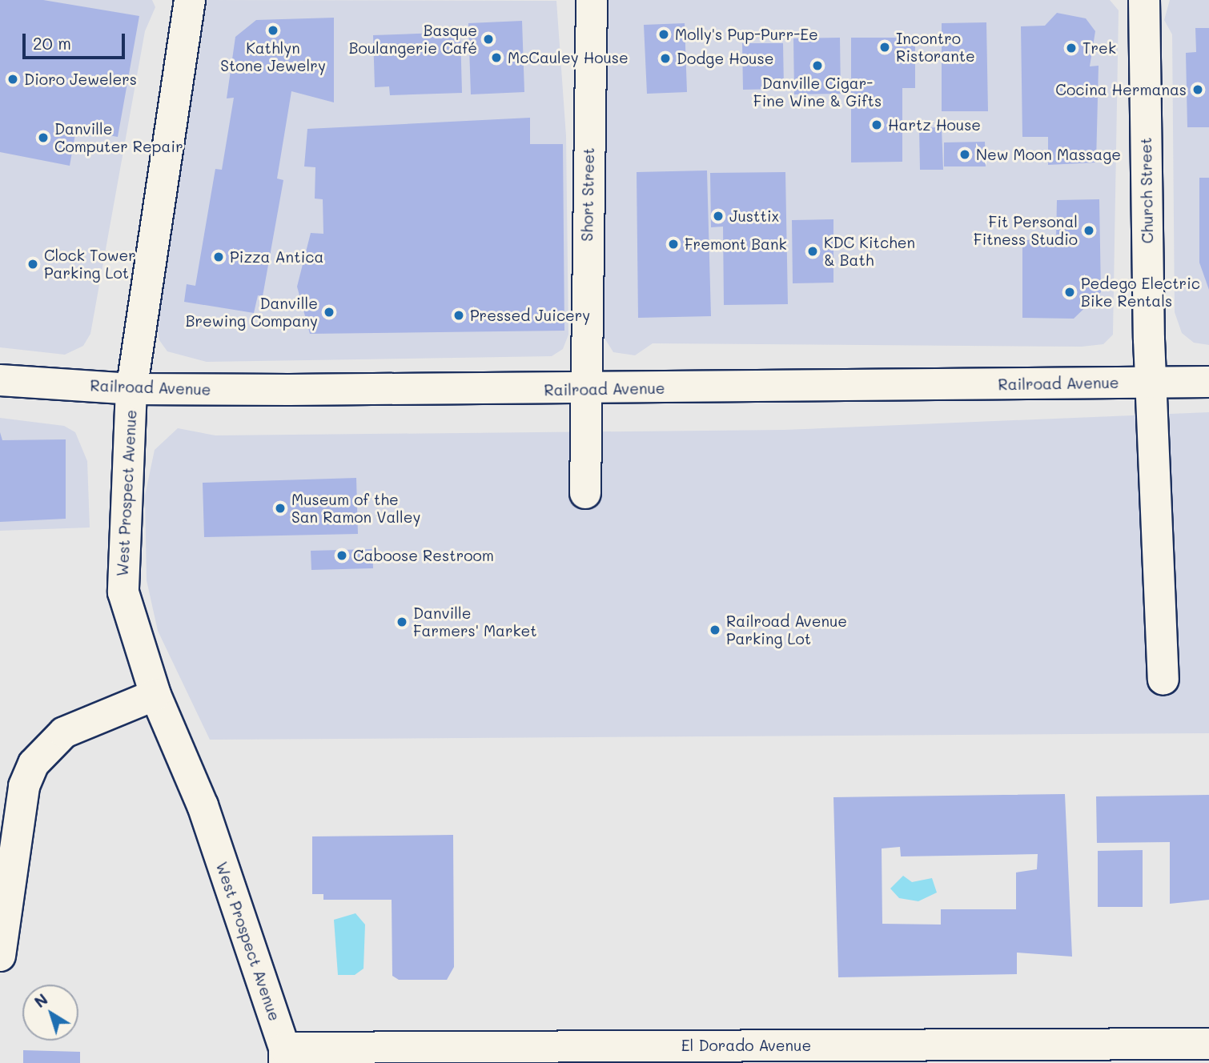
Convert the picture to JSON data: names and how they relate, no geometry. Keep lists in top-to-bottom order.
{
  "streets": {
    "street": [
      "Church Street",
      "Short Street",
      "Railroad Avenue",
      "West Prospect Avenue",
      "El Dorado Avenue"
    ]
  },
  "crossings": [
    ["Church Street", "Railroad Avenue"],
    ["Short Street", "Railroad Avenue"],
    ["Railroad Avenue", "West Prospect Avenue"],
    ["West Prospect Avenue", "El Dorado Avenue"]
  ],
  "places": [
    "Kathlyn Stone Jewelry",
    "Molly's Pup-Purr-Ee",
    "Basque Boulangerie Café",
    "Incontro Ristorante",
    "Trek",
    "McCauley House",
    "Dodge House",
    "Danville Cigar- Fine Wine & Gifts",
    "Dioro Jewelers",
    "Cocina Hermanas",
    "Hartz House",
    "Danville Computer Repair",
    "New Moon Massage",
    "Justtix",
    "Fit Personal Fitness Studio",
    "Fremont Bank",
    "KDC Kitchen & Bath",
    "Pizza Antica",
    "Clock Tower Parking Lot",
    "Pedego Electric Bike Rentals",
    "Danville Brewing Company",
    "Pressed Juicery",
    "Museum of the San Ramon Valley",
    "Caboose Restroom",
    "Danville Farmers' Market",
    "Railroad Avenue Parking Lot"
  ],
  "scale_bar": "20 m",
  "north": "top left"
}
